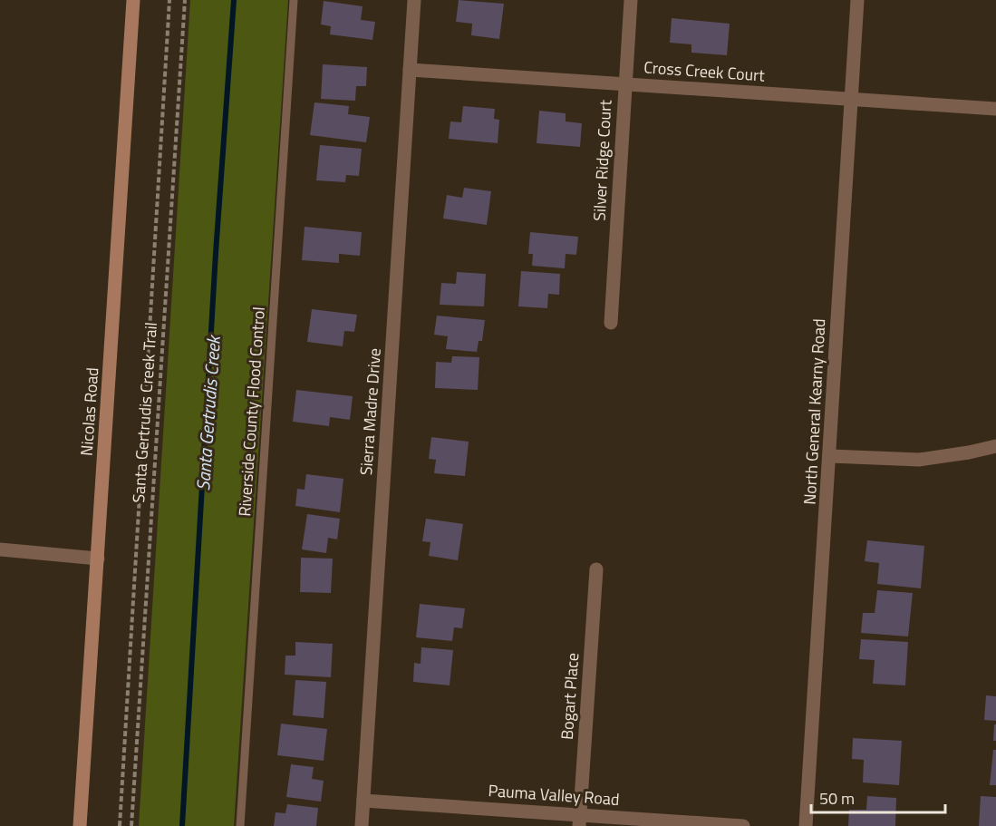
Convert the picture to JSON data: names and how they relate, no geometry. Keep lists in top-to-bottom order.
{
  "streets": {
    "main road": ["Nicolas Road"],
    "street": [
      "Cross Creek Court",
      "Silver Ridge Court",
      "Sierra Madre Drive",
      "North General Kearny Road",
      "Bogart Place",
      "Pauma Valley Road"
    ],
    "lane": ["Riverside County Flood Control"],
    "path": ["Santa Gertrudis Creek Trail"]
  },
  "crossings": [
    ["Cross Creek Court", "Silver Ridge Court"],
    ["Cross Creek Court", "Sierra Madre Drive"],
    ["Cross Creek Court", "North General Kearny Road"],
    ["Sierra Madre Drive", "Pauma Valley Road"],
    ["Bogart Place", "Pauma Valley Road"]
  ],
  "water": ["Santa Gertrudis Creek"],
  "scale_bar": "50 m"
}
